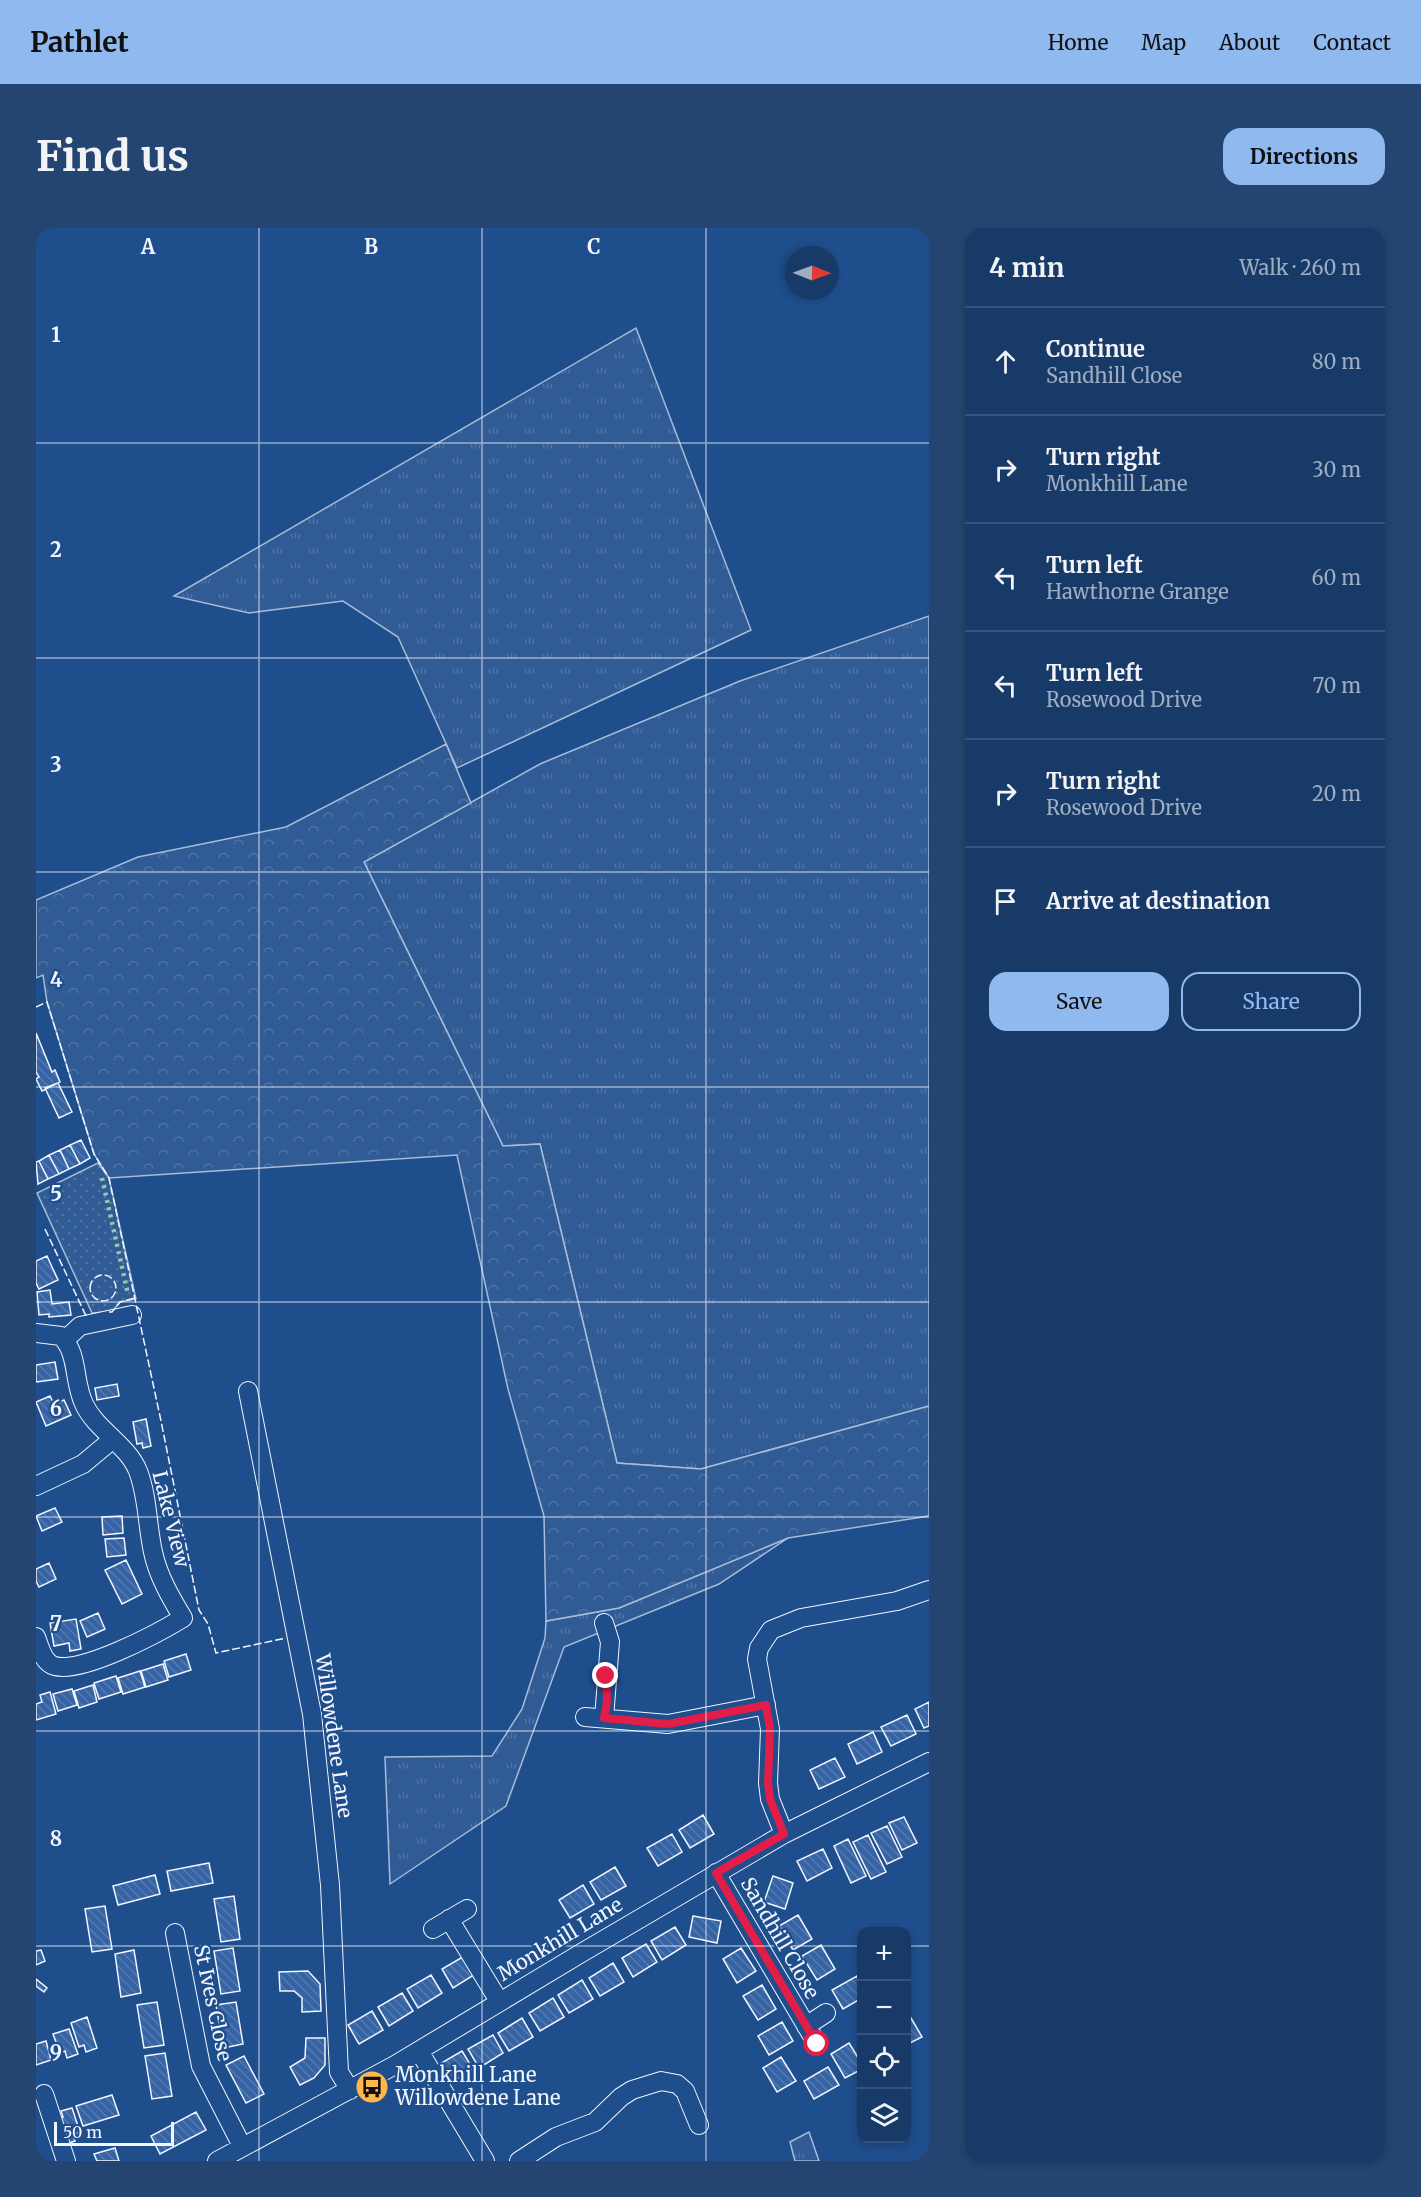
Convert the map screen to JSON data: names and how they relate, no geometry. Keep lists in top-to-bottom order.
{
  "streets": {
    "street": [
      "Lake View",
      "Willowdene Lane",
      "Sandhill Close",
      "Monkhill Lane",
      "St Ives Close"
    ]
  },
  "crossings": [
    ["Willowdene Lane", "Monkhill Lane"],
    ["Sandhill Close", "Monkhill Lane"],
    ["Monkhill Lane", "St Ives Close"]
  ],
  "places": {
    "bus stop": ["Monkhill Lane Willowdene Lane"]
  },
  "scale_bar": "50 m",
  "north": "right",
  "page": {
    "header": "Pathlet",
    "nav": [
      "Home",
      "Map",
      "About",
      "Contact"
    ],
    "buttons": [
      "Directions",
      ["Save", "Share"]
    ],
    "title": "Find us",
    "heading": ["4 min", "Walk · 260 m"],
    "list": [
      ["Continue", "Sandhill Close", "80 m"],
      ["Turn right", "Monkhill Lane", "30 m"],
      ["Turn left", "Hawthorne Grange", "60 m"],
      ["Turn left", "Rosewood Drive", "70 m"],
      ["Turn right", "Rosewood Drive", "20 m"],
      "Arrive at destination"
    ],
    "map_buttons": ["+", "−"],
    "scale": "50 m"
  },
  "grid": {
    "columns": ["A", "B", "C"],
    "rows": [
      "1",
      "2",
      "3",
      "4",
      "5",
      "6",
      "7",
      "8",
      "9"
    ]
  }
}
